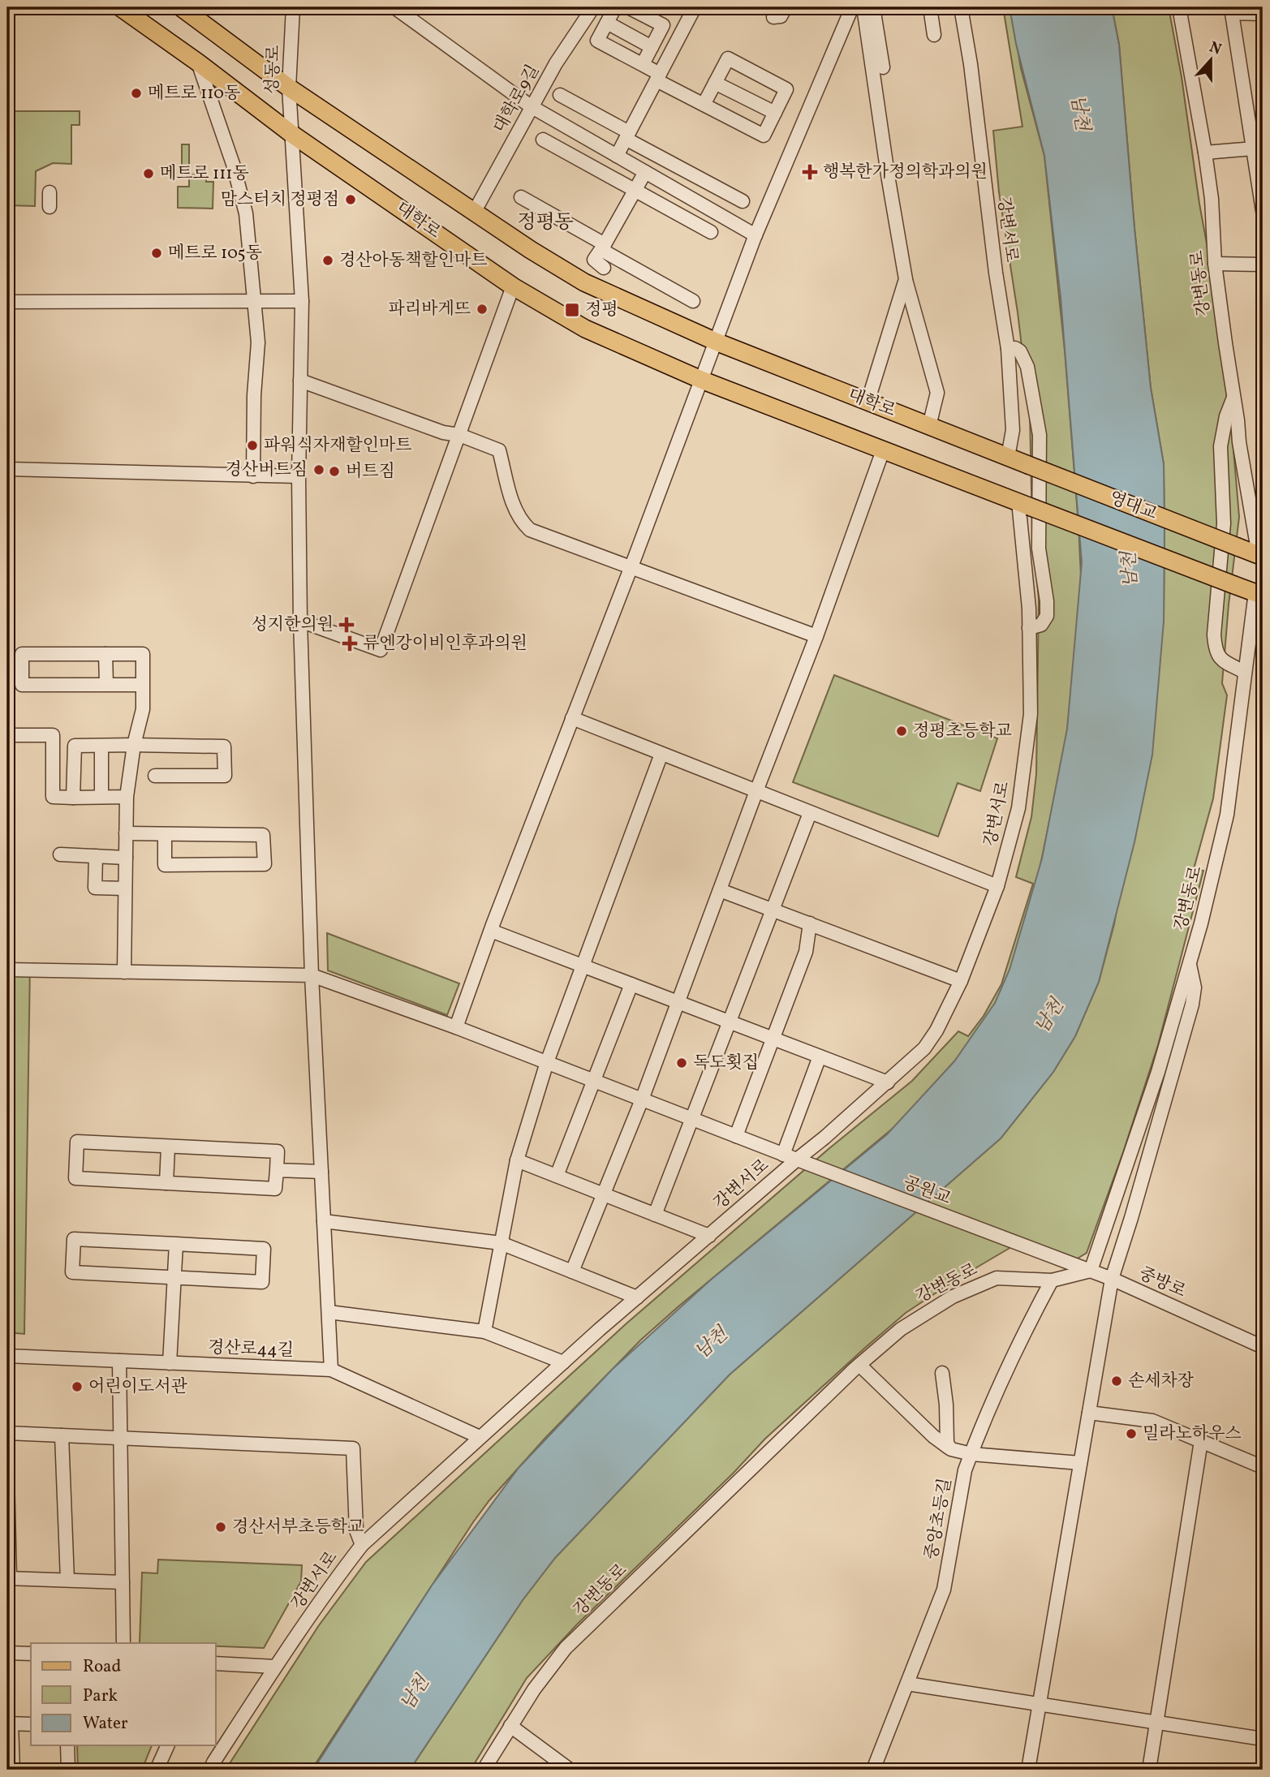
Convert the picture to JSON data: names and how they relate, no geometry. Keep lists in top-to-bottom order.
{
  "streets": {
    "main road": ["대학로", "영대교"],
    "street": [
      "성동로",
      "대학로9길",
      "강변서로",
      "강변동로",
      "공원교",
      "중방로",
      "경산로44길",
      "중앙초등길"
    ]
  },
  "crossings": [
    ["성동로", "대학로"],
    ["성동로", "공원교"],
    ["성동로", "경산로44길"],
    ["대학로9길", "대학로"],
    ["대학로", "강변서로"],
    ["대학로", "영대교"],
    ["강변서로", "공원교"],
    ["강변서로", "경산로44길"],
    ["강변동로", "영대교"],
    ["강변동로", "중방로"],
    ["강변동로", "중앙초등길"],
    ["공원교", "중방로"]
  ],
  "districts": ["정평동"],
  "water": ["남천"],
  "places": {
    "other": [
      "메트로 110동",
      "메트로 111동",
      "맘스터치 정평점",
      "메트로 105동",
      "경산아동책할인마트",
      "파리바게뜨",
      "파워식자재할인마트",
      "경산버트짐",
      "버트짐",
      "정평초등학교",
      "독도횟집",
      "손세차장",
      "어린이도서관",
      "밀라노하우스",
      "경산서부초등학교"
    ],
    "health": ["행복한가정의학과의원", "성지한의원", "류엔강이비인후과의원"],
    "transit": ["정평"]
  },
  "legend": ["Road", "Park", "Water"],
  "north": "top"
}
